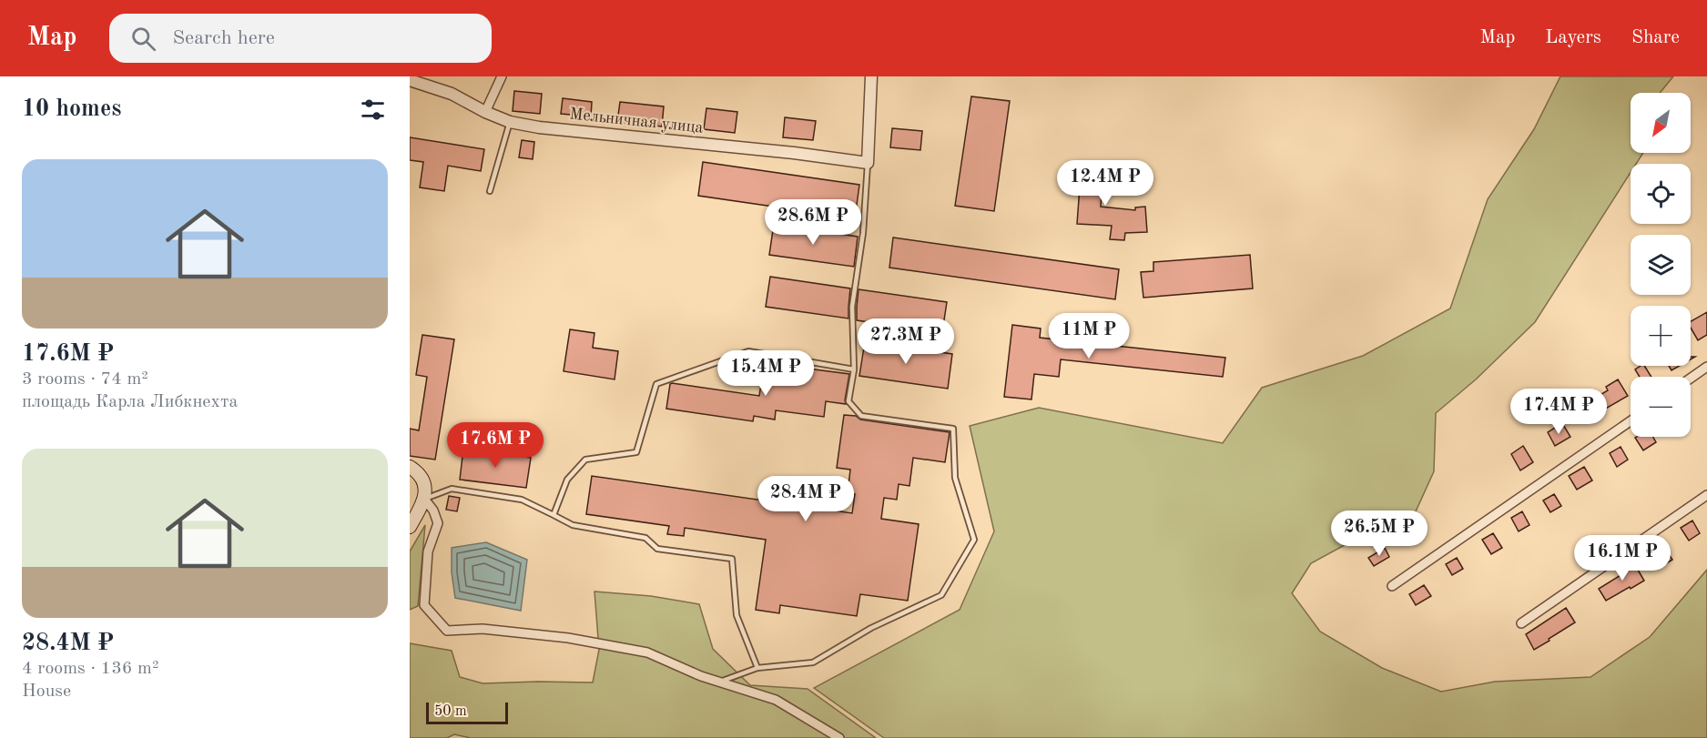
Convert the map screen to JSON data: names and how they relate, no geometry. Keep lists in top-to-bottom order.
{
  "streets": {
    "street": ["Мельничная улица"]
  },
  "scale_bar": "50 m",
  "north": "bottom left",
  "page": {
    "header": "Map",
    "search": "Search here",
    "nav": ["Map", "Layers", "Share"],
    "heading": "10 homes",
    "map_buttons": ["+", "−"],
    "list": [
      {
        "name": "17.6M ₽",
        "note": "3 rooms · 74 m² · площадь Карла Либкнехта"
      },
      {
        "name": "28.4M ₽",
        "note": "4 rooms · 136 m² · House"
      }
    ],
    "price": [
      "12.4M ₽",
      "28.6M ₽",
      "11M ₽",
      "27.3M ₽",
      "15.4M ₽",
      "17.4M ₽",
      "17.6M ₽",
      "28.4M ₽",
      "26.5M ₽",
      "16.1M ₽"
    ],
    "scale": "50 m"
  }
}
